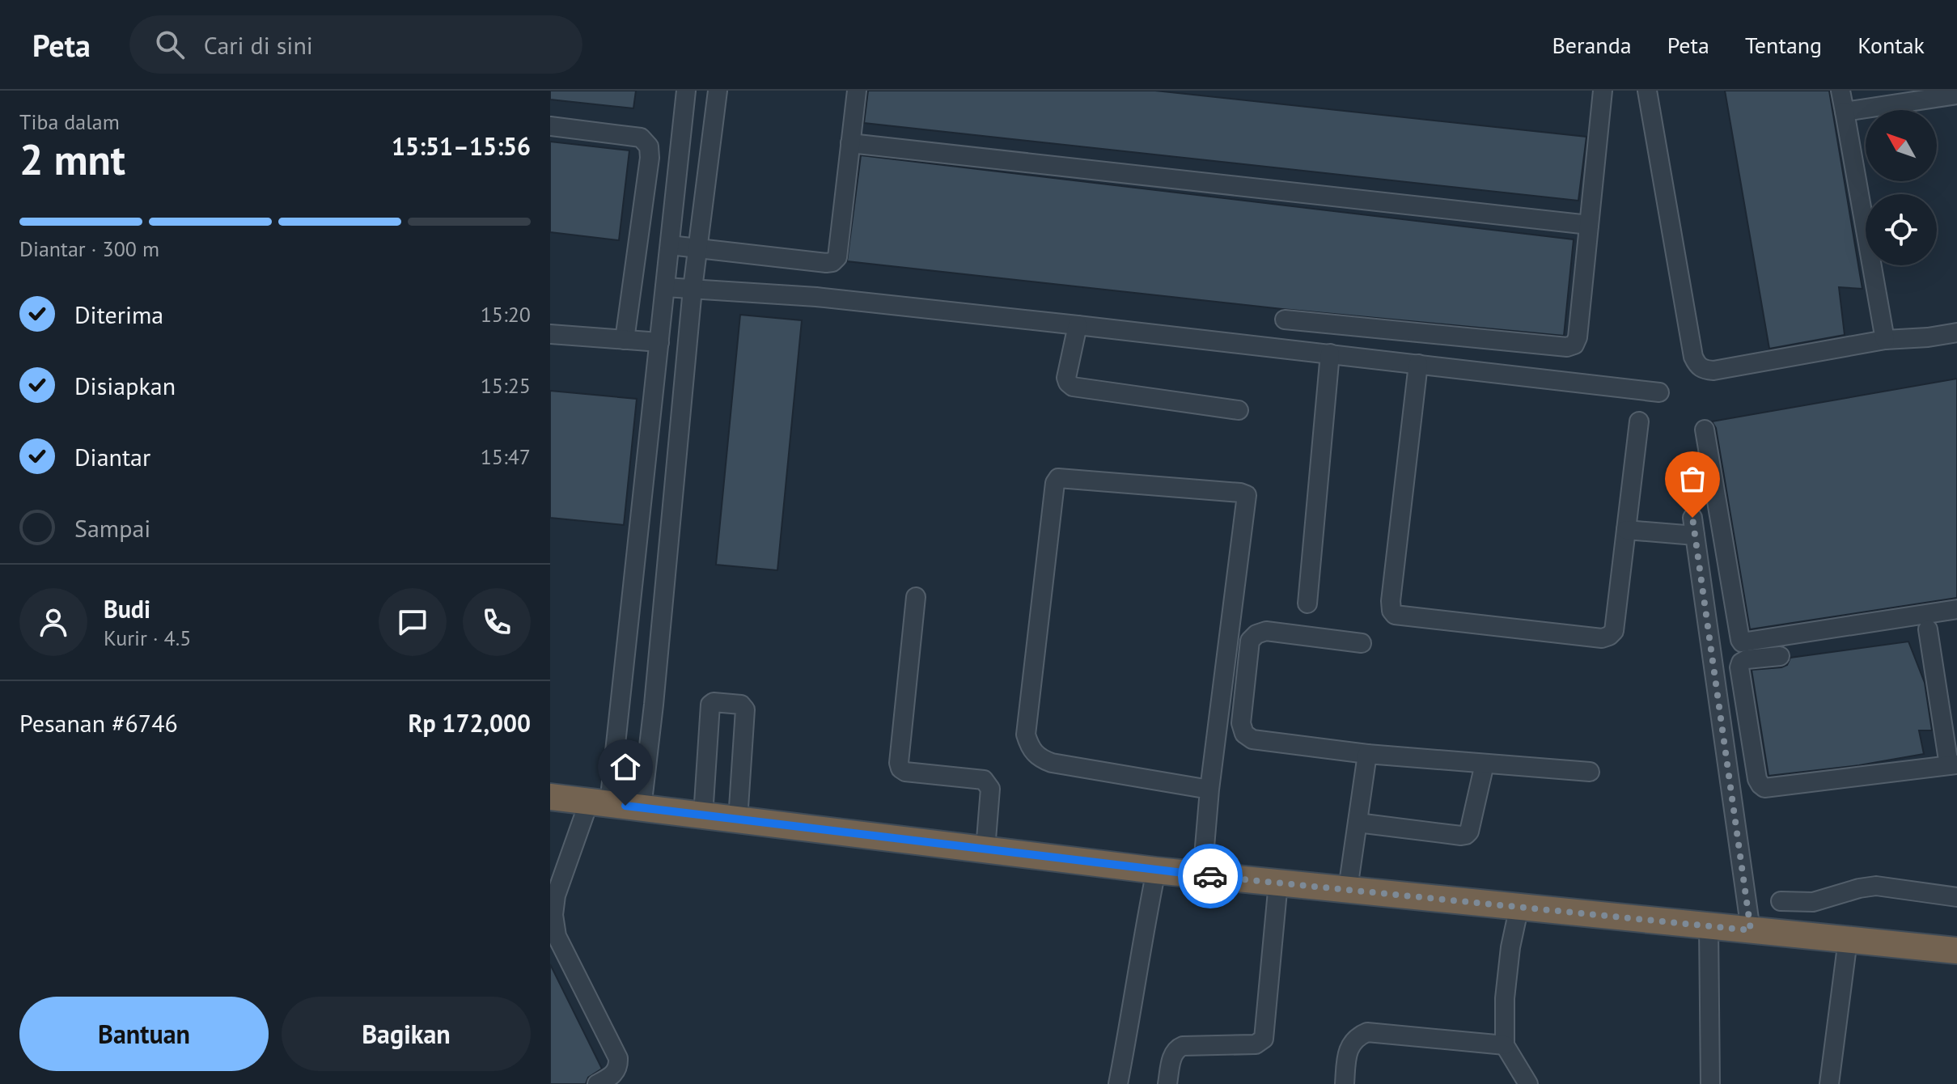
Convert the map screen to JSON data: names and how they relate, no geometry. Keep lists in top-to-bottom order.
{
  "north": "top left",
  "page": {
    "header": "Peta",
    "search": "Cari di sini",
    "nav": [
      "Beranda",
      "Peta",
      "Tentang",
      "Kontak"
    ],
    "heading": ["2 mnt", "Tiba dalam", "15:51–15:56"],
    "panel": [
      "Budi",
      "Kurir · 4.5",
      "Pesanan #6746",
      "Rp 172,000"
    ],
    "bar": "Diantar · 300 m",
    "list": [
      ["Diterima", "15:20"],
      ["Disiapkan", "15:25"],
      ["Diantar", "15:47"],
      "Sampai"
    ],
    "buttons": ["Bantuan", "Bagikan"]
  }
}
